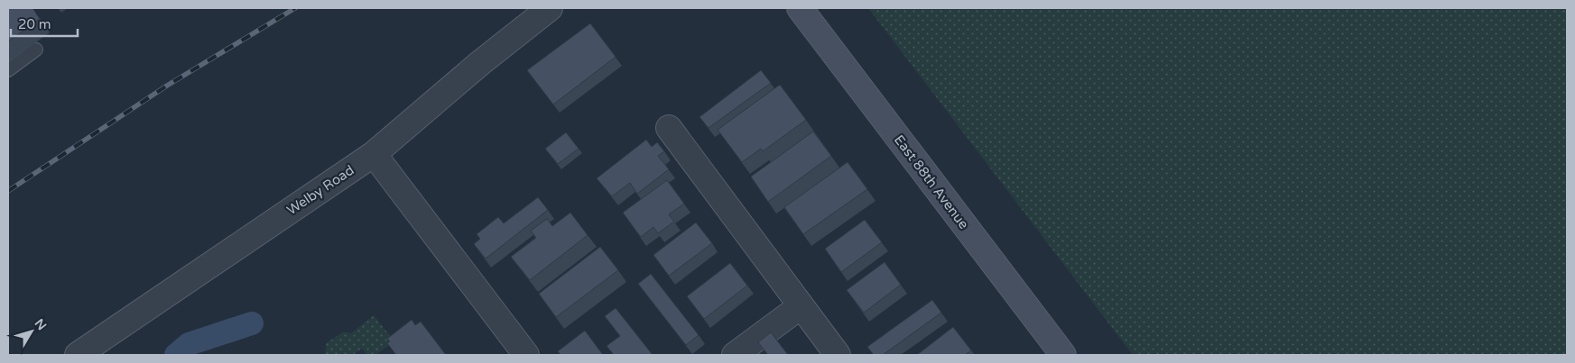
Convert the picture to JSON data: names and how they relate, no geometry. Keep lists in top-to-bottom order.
{
  "streets": {
    "main road": ["East 88th Avenue"],
    "street": ["Welby Road"]
  },
  "scale_bar": "20 m",
  "north": "top right"
}
